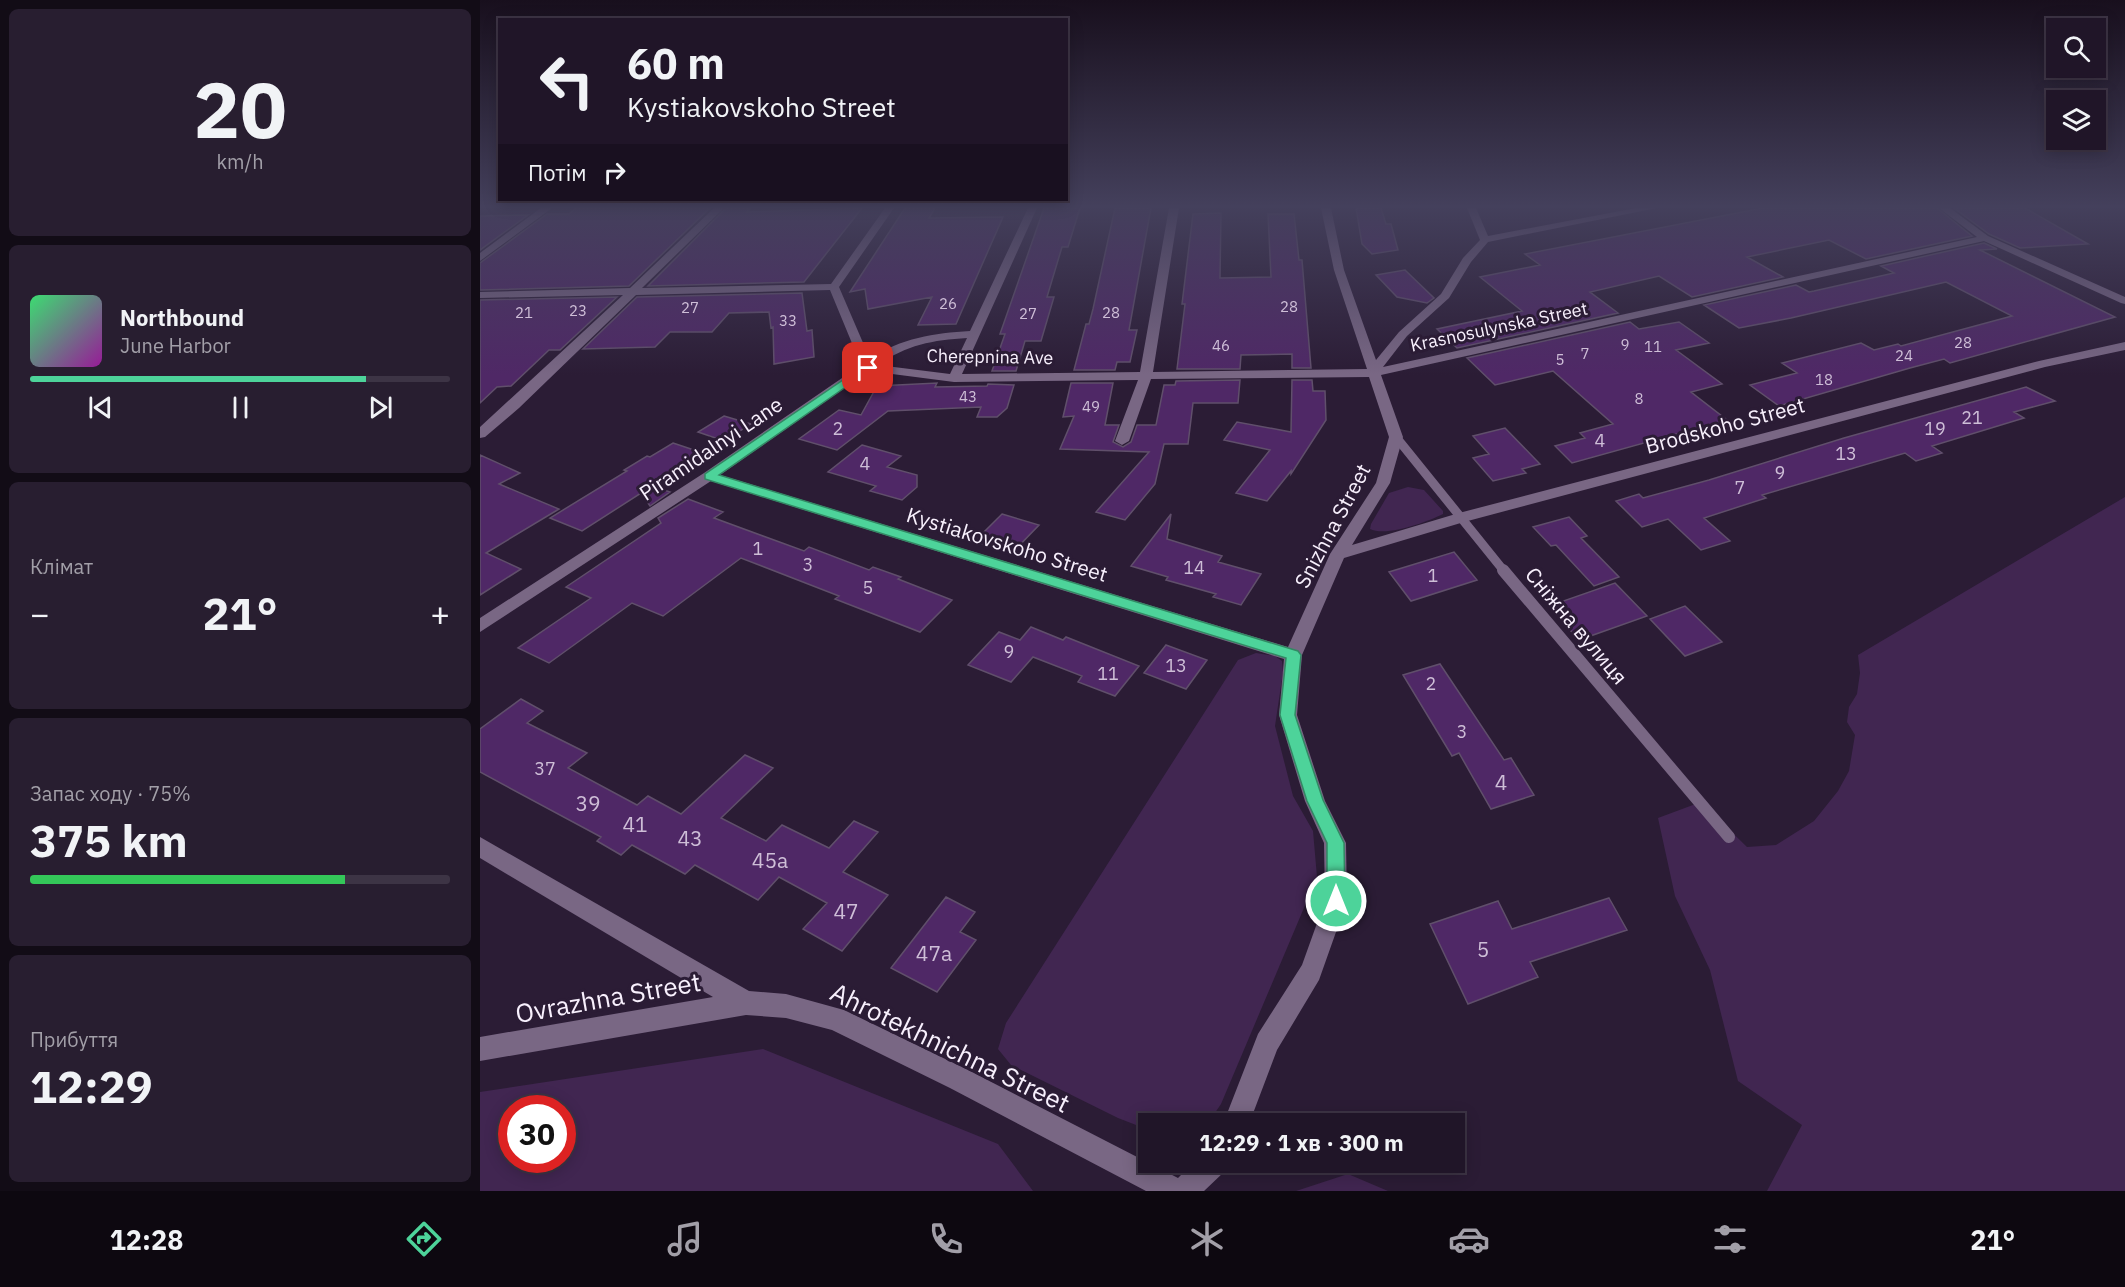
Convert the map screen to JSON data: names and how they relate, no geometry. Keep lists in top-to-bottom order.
{
  "streets": {
    "street": [
      "Krasnosulynska Street",
      "Cherepnina Ave",
      "Brodskoho Street",
      "Piramidalnyi Lane",
      "Snizhna Street",
      "Kystiakovskoho Street",
      "Ovrazhna Street",
      "Ahrotekhnichna Street"
    ],
    "lane": ["Сніжна вулиця"]
  },
  "crossings": [
    ["Krasnosulynska Street", "Cherepnina Ave"],
    ["Cherepnina Ave", "Piramidalnyi Lane"],
    ["Brodskoho Street", "Snizhna Street"],
    ["Brodskoho Street", "Сніжна вулиця"],
    ["Piramidalnyi Lane", "Kystiakovskoho Street"],
    ["Snizhna Street", "Kystiakovskoho Street"],
    ["Snizhna Street", "Сніжна вулиця"],
    ["Ovrazhna Street", "Ahrotekhnichna Street"]
  ],
  "house_numbers": [
    "26",
    "28",
    "27",
    "23",
    "21",
    "28",
    "27",
    "33",
    "28",
    "9",
    "46",
    "11",
    "7",
    "24",
    "5",
    "18",
    "43",
    "8",
    "49",
    "21",
    "2",
    "19",
    "4",
    "13",
    "4",
    "9",
    "7",
    "1",
    "3",
    "14",
    "1",
    "5",
    "9",
    "13",
    "11",
    "2",
    "3",
    "37",
    "4",
    "39",
    "41",
    "43",
    "45а",
    "47",
    "5",
    "47а"
  ],
  "page": {
    "tile": [
      ["20", "km/h"],
      "Клімат",
      ["Запас ходу · 75%", "375 km"],
      ["Прибуття", "12:29"]
    ],
    "turn": ["60 m", "Kystiakovskoho Street"],
    "then": "Потім",
    "song": ["Northbound", "June Harbor"],
    "heat": ["−", "21°", "+"],
    "limit": "30",
    "trip": "12:29 · 1 хв · 300 m",
    "tabs": ["12:28", "21°"]
  }
}
